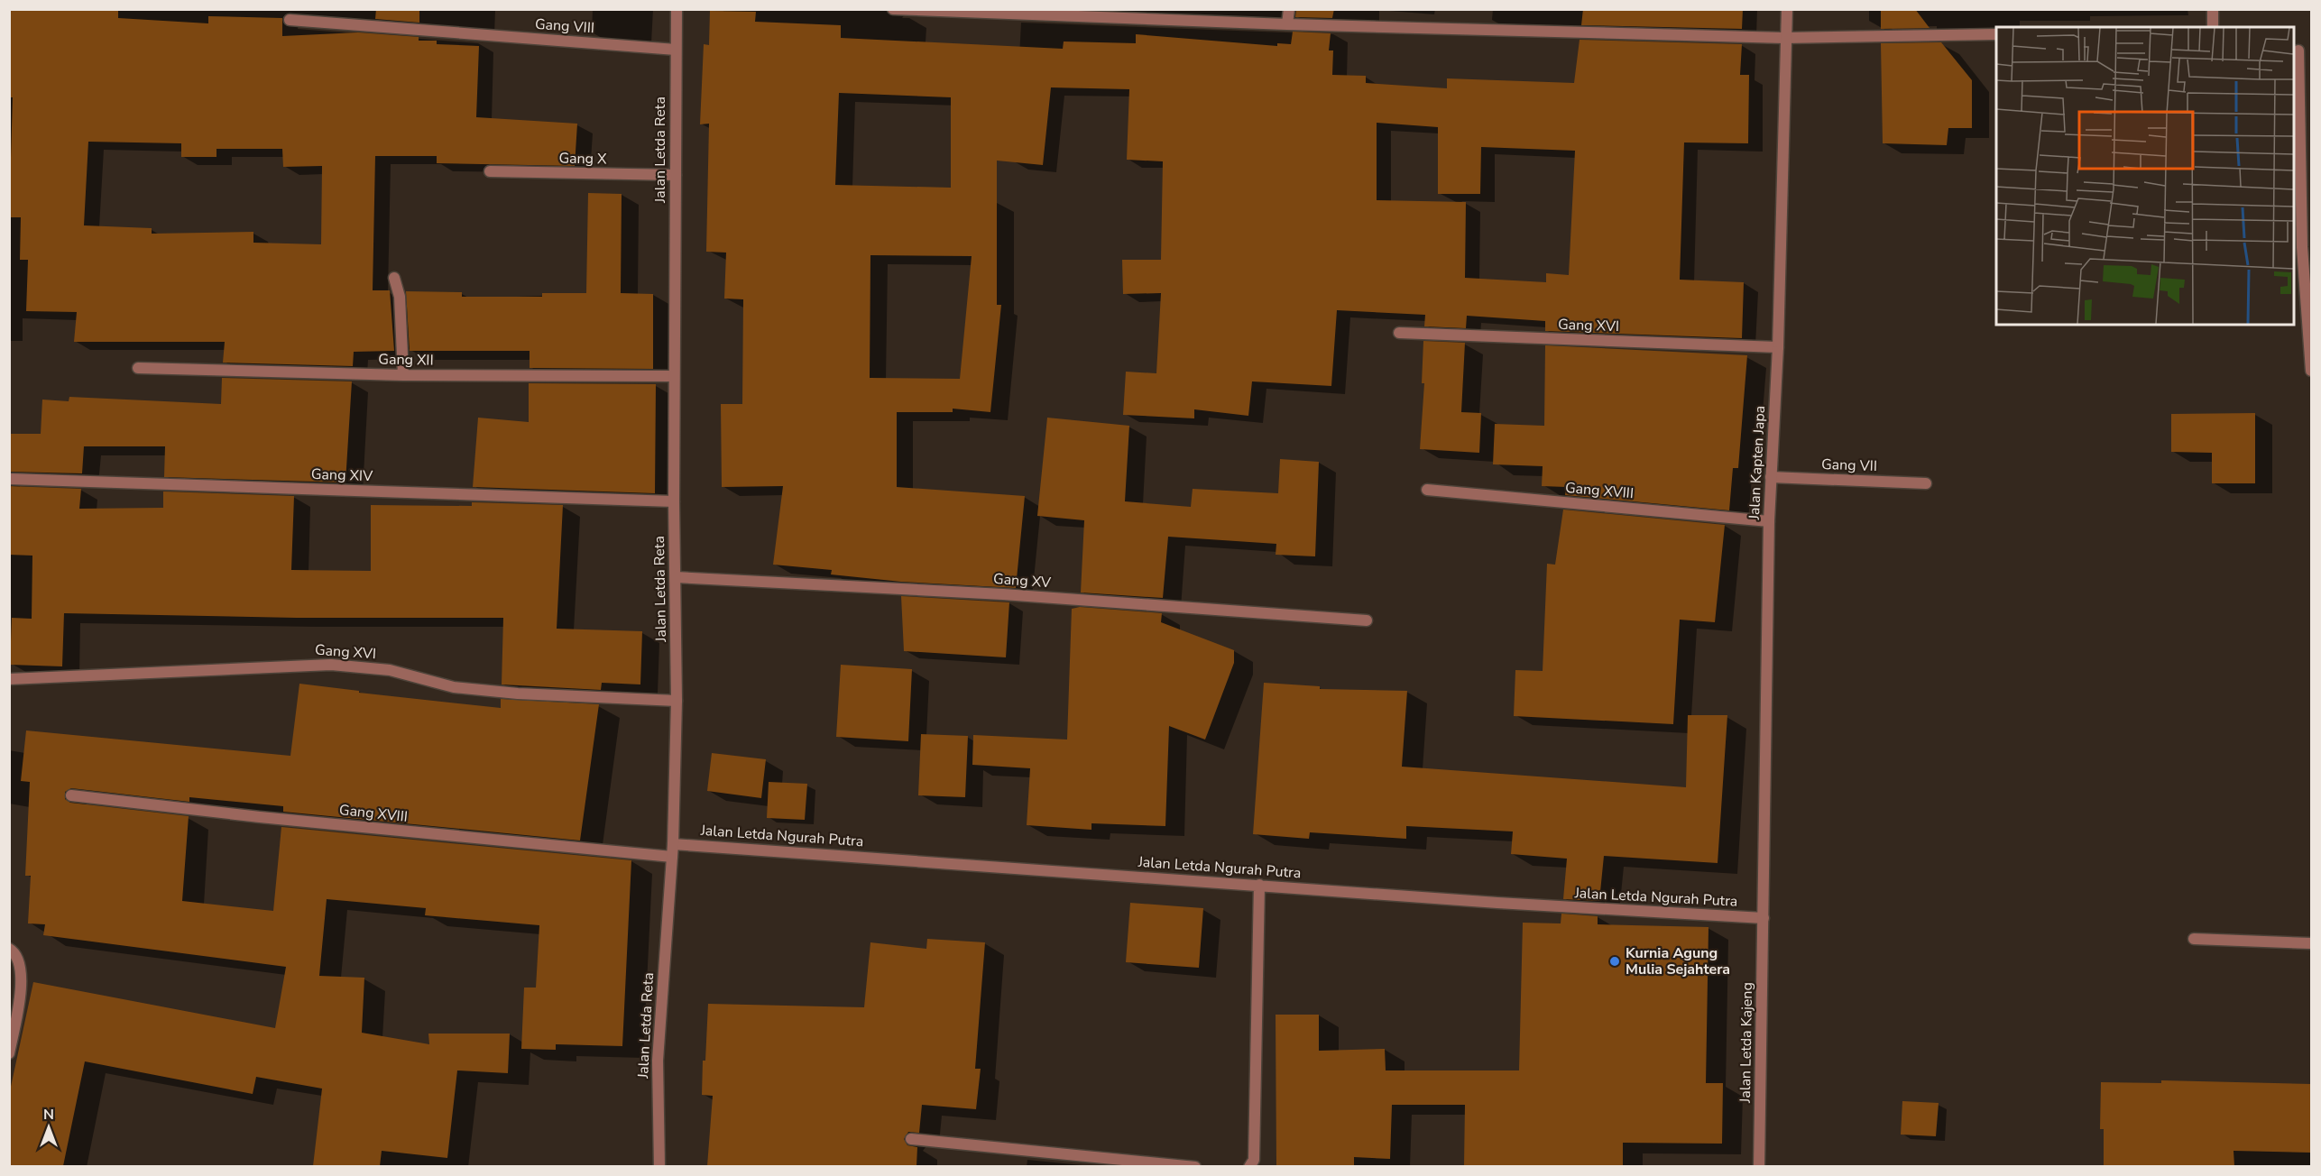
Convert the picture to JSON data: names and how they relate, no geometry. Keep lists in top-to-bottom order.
{
  "streets": {
    "street": [
      "Gang VIII",
      "Jalan Letda Reta",
      "Gang X",
      "Gang XVI",
      "Gang XII",
      "Jalan Kapten Japa",
      "Gang VII",
      "Gang XIV",
      "Gang XVIII",
      "Gang XV",
      "Jalan Letda Ngurah Putra",
      "Jalan Letda Kajeng"
    ]
  },
  "crossings": [
    ["Gang VIII", "Jalan Letda Reta"],
    ["Jalan Letda Reta", "Gang X"],
    ["Jalan Letda Reta", "Gang XVI"],
    ["Jalan Letda Reta", "Gang XII"],
    ["Jalan Letda Reta", "Gang XIV"],
    ["Jalan Letda Reta", "Gang XVIII"],
    ["Jalan Letda Reta", "Gang XV"],
    ["Jalan Letda Reta", "Jalan Letda Ngurah Putra"],
    ["Gang XVI", "Jalan Kapten Japa"],
    ["Jalan Kapten Japa", "Gang VII"],
    ["Jalan Kapten Japa", "Gang XVIII"],
    ["Jalan Kapten Japa", "Jalan Letda Ngurah Putra"],
    ["Jalan Kapten Japa", "Jalan Letda Kajeng"],
    ["Jalan Letda Ngurah Putra", "Jalan Letda Kajeng"]
  ],
  "places": ["Kurnia Agung Mulia Sejahtera"],
  "north": "top"
}
